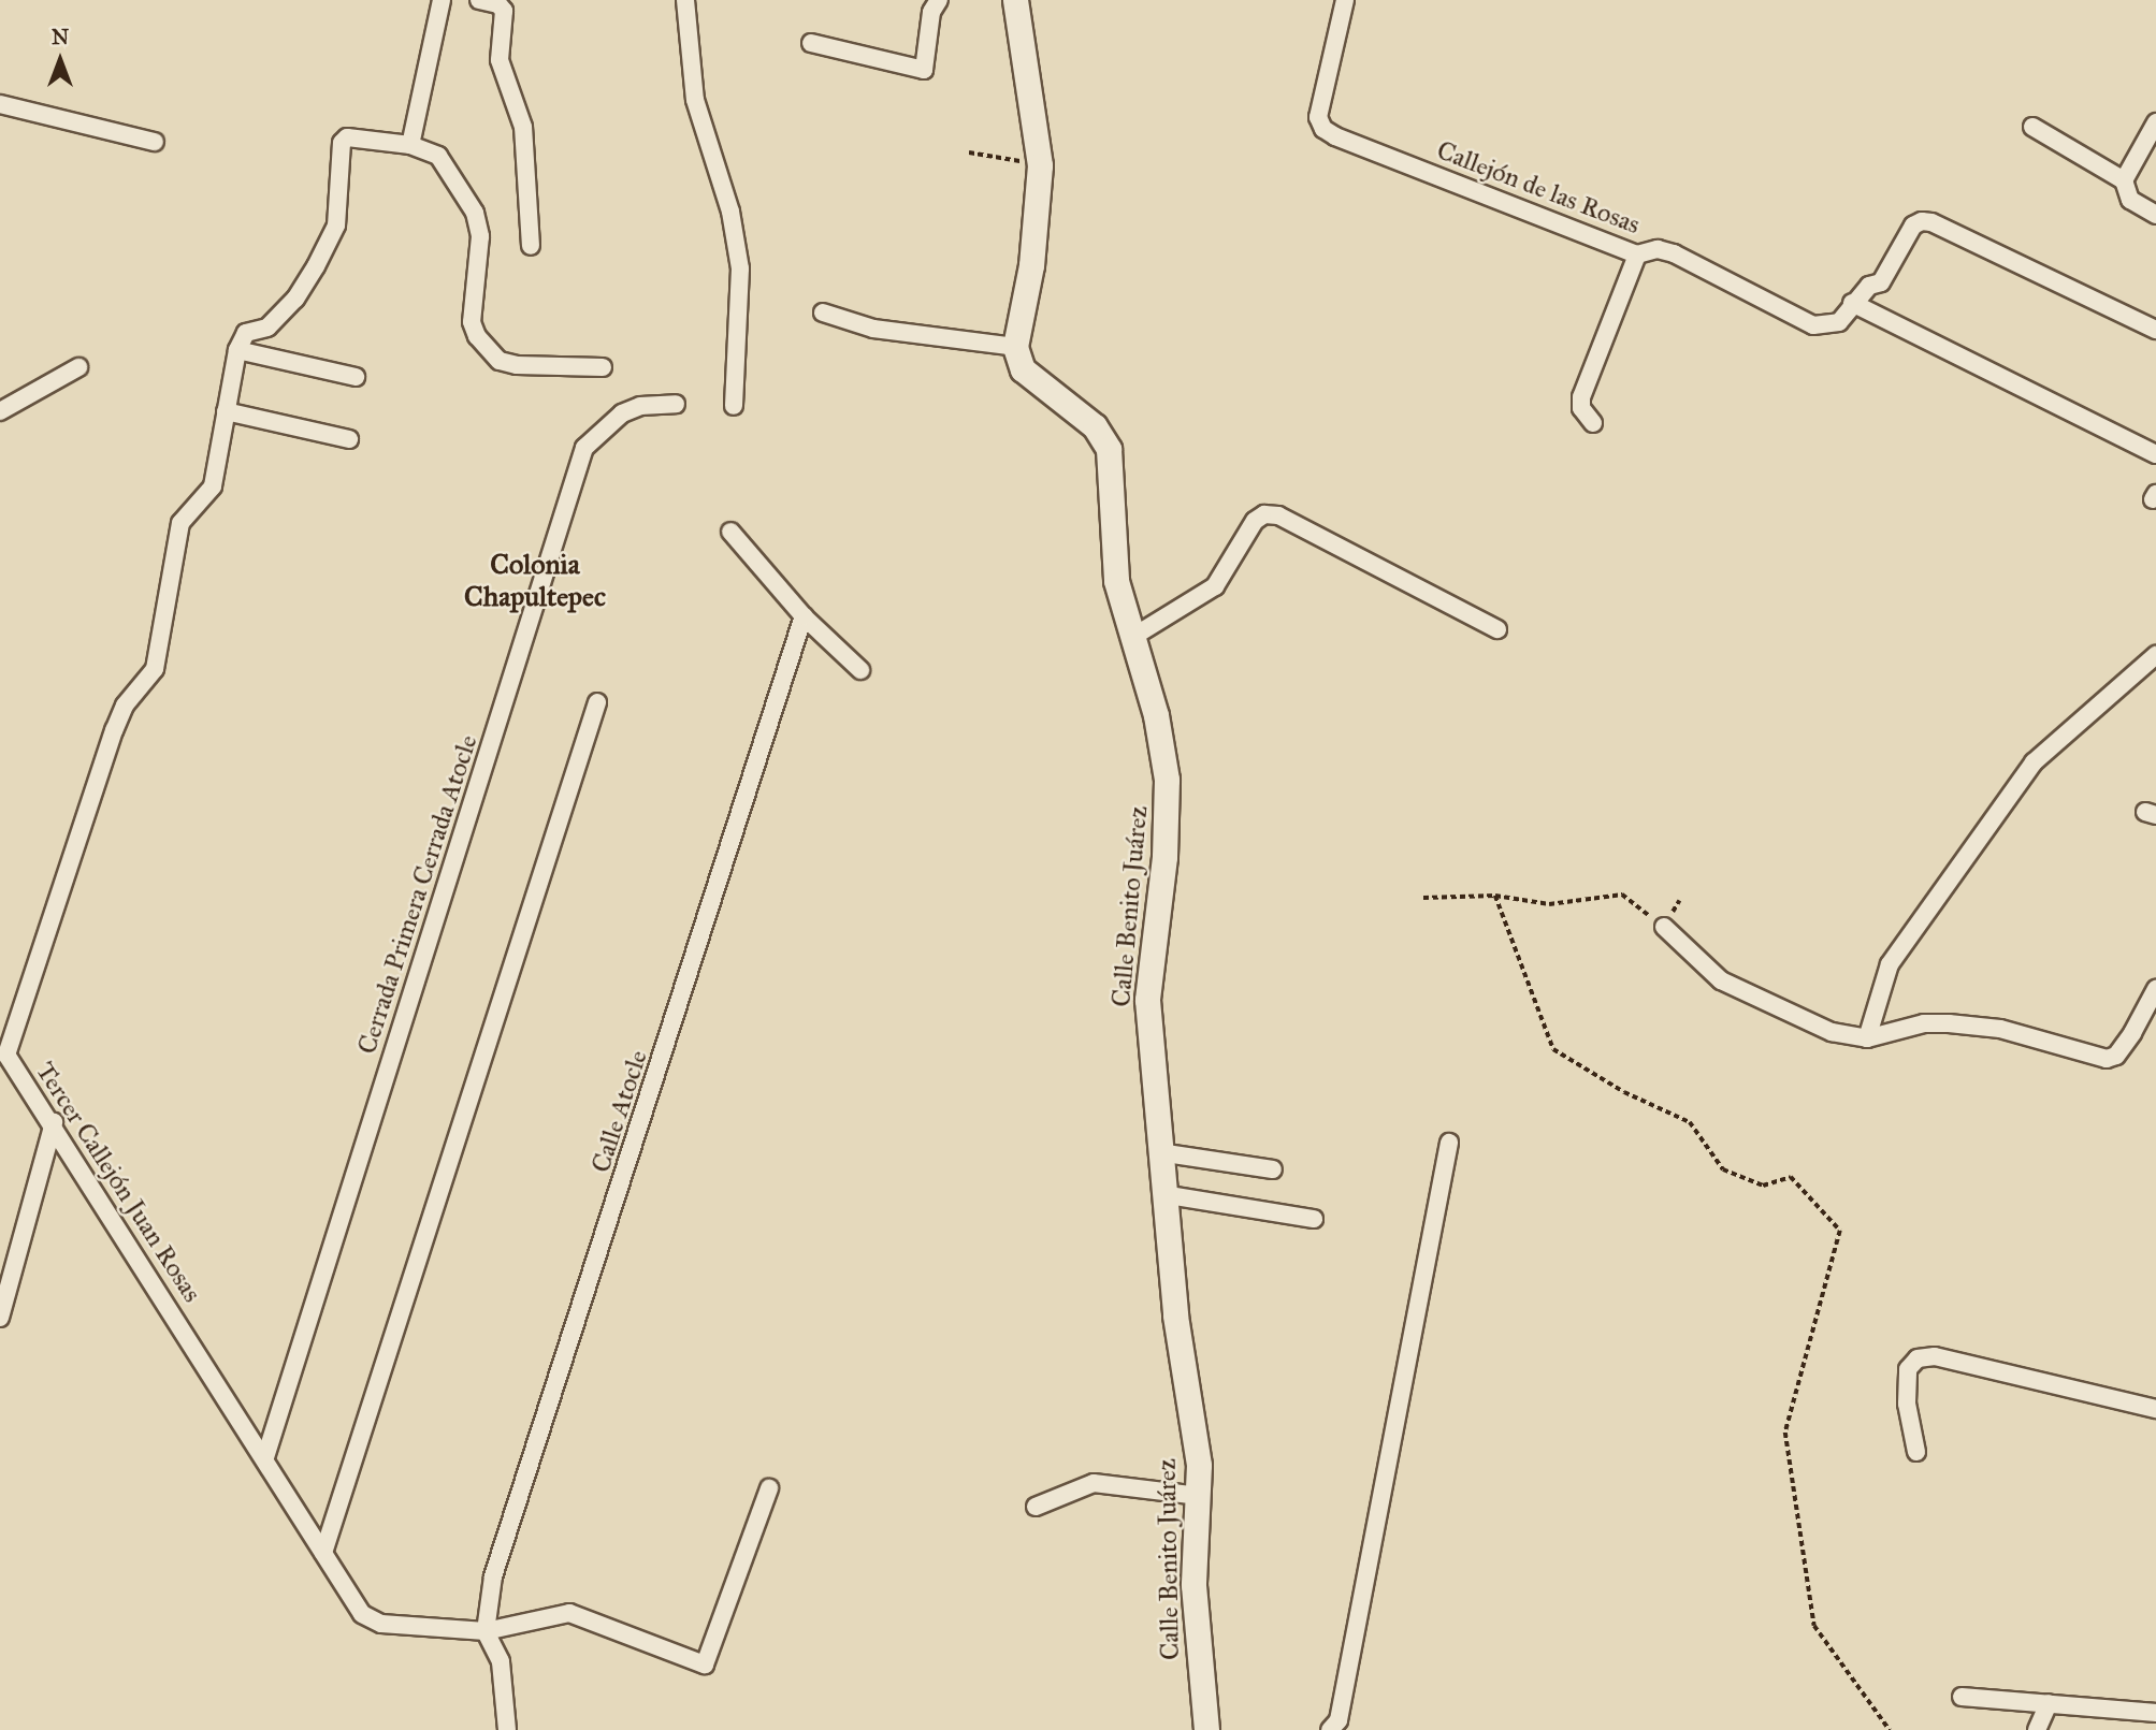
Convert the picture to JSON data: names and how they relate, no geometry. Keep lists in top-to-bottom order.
{
  "streets": {
    "street": [
      "Callejón de las Rosas",
      "Cerrada Primera Cerrada Atocle",
      "Calle Benito Juárez",
      "Calle Atocle",
      "Tercer Callejón Juan Rosas"
    ]
  },
  "crossings": [
    ["Cerrada Primera Cerrada Atocle", "Tercer Callejón Juan Rosas"],
    ["Calle Atocle", "Tercer Callejón Juan Rosas"]
  ],
  "districts": ["Colonia Chapultepec"],
  "north": "top"
}
